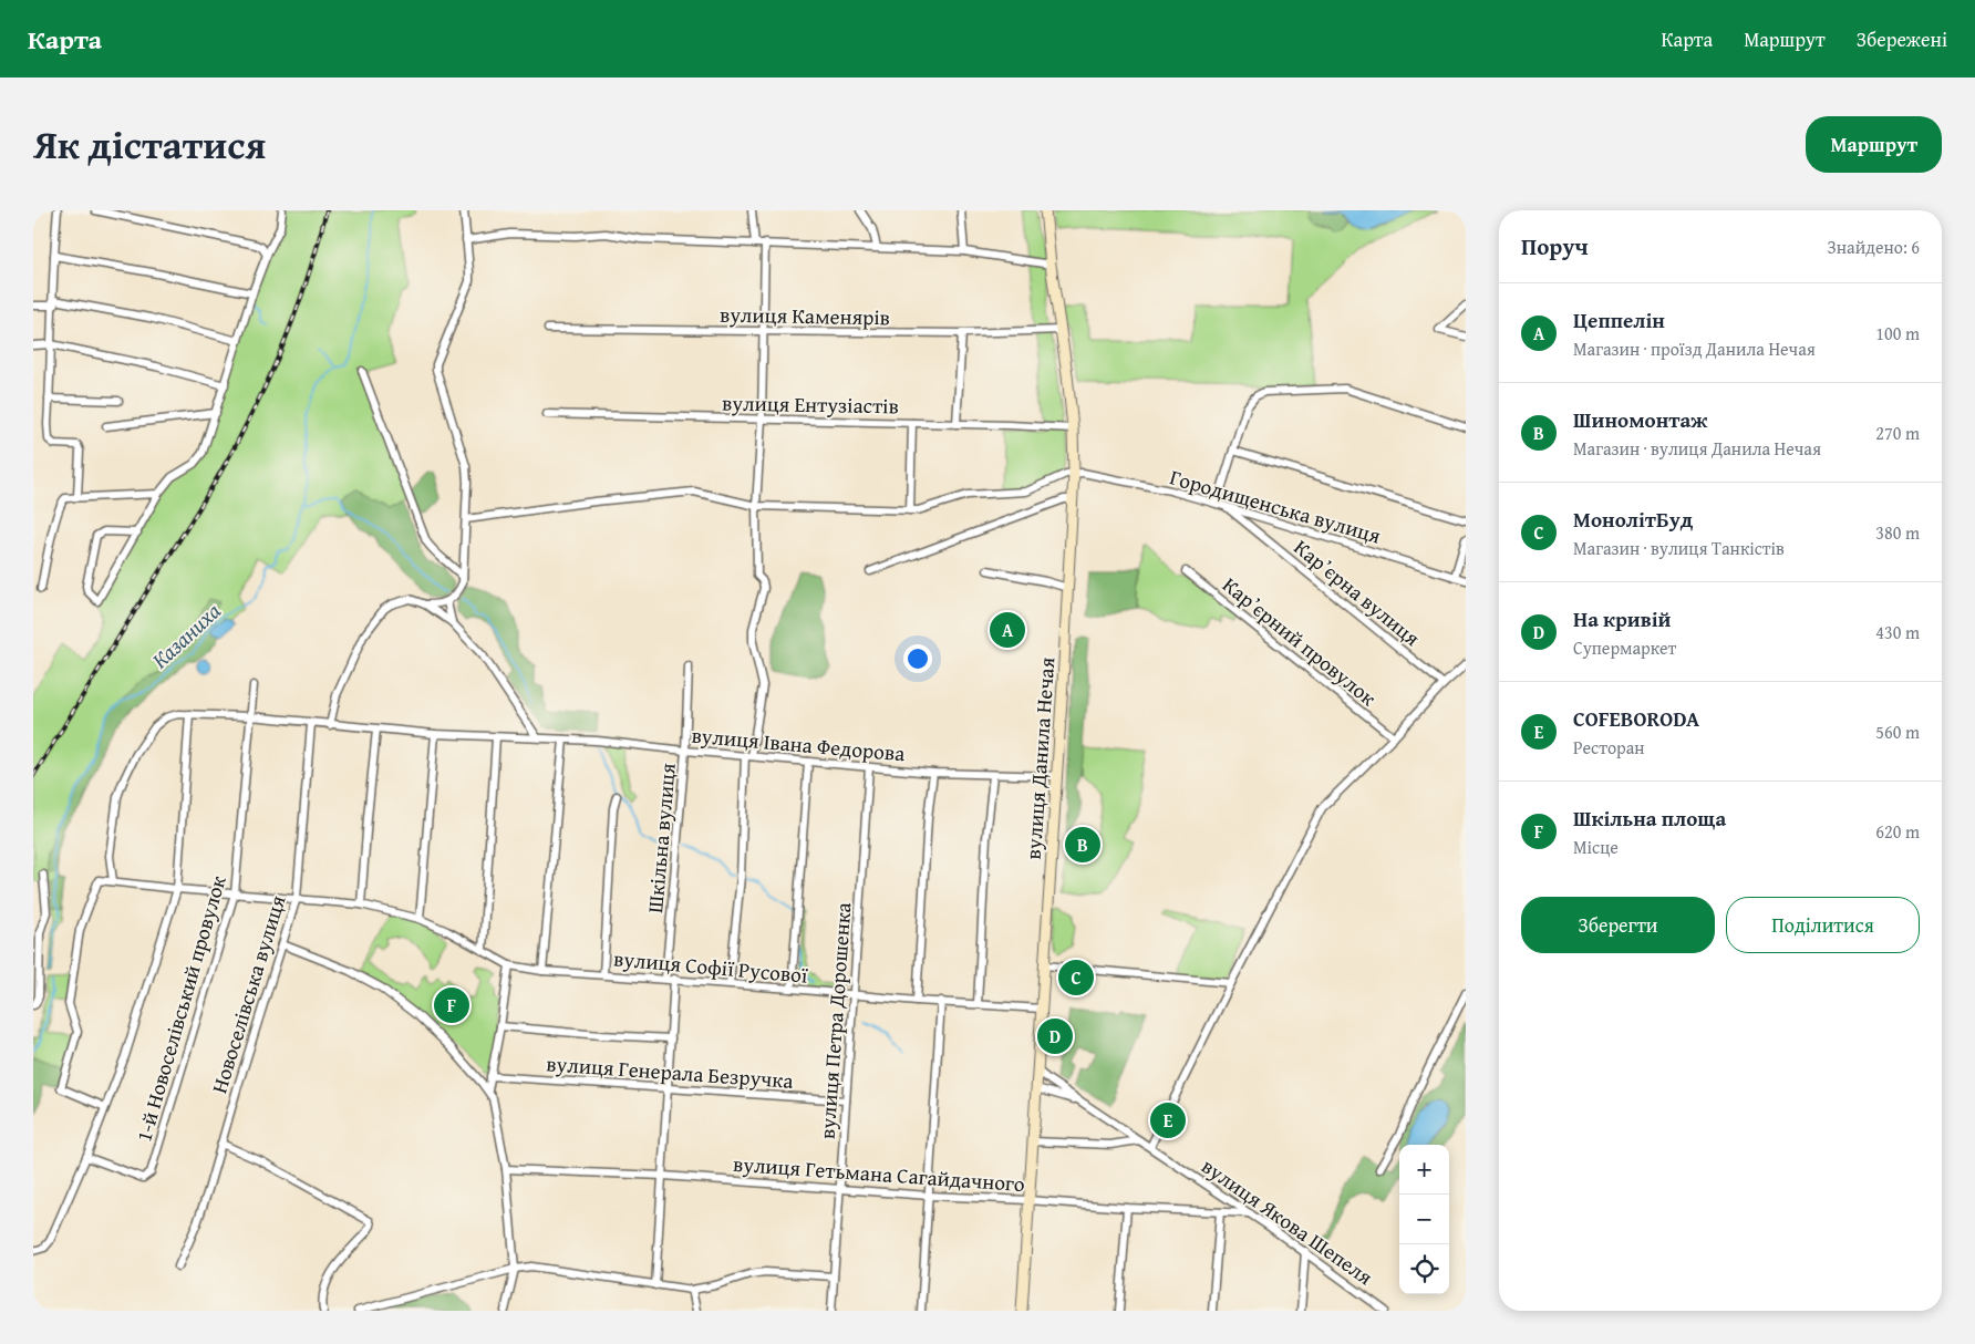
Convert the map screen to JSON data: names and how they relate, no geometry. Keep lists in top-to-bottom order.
{
  "streets": {
    "main road": ["вулиця Данила Нечая"],
    "street": [
      "вулиця Каменярів",
      "вулиця Ентузіастів",
      "Городищенська вулиця",
      "Карʼєрна вулиця",
      "Карʼєрний провулок",
      "вулиця Івана Федорова",
      "Шкільна вулиця",
      "вулиця Софії Русової",
      "Новоселівська вулиця",
      "1-й Новоселівський провулок",
      "вулиця Петра Дорошенка",
      "вулиця Генерала Безручка",
      "вулиця Гетьмана Сагайдачного",
      "вулиця Якова Шепеля"
    ]
  },
  "crossings": [
    ["вулиця Каменярів", "вулиця Данила Нечая"],
    ["вулиця Ентузіастів", "вулиця Данила Нечая"],
    ["Городищенська вулиця", "Карʼєрна вулиця"],
    ["Городищенська вулиця", "вулиця Данила Нечая"],
    ["вулиця Івана Федорова", "вулиця Данила Нечая"],
    ["вулиця Івана Федорова", "Шкільна вулиця"],
    ["вулиця Івана Федорова", "Новоселівська вулиця"],
    ["вулиця Івана Федорова", "1-й Новоселівський провулок"],
    ["вулиця Івана Федорова", "вулиця Петра Дорошенка"],
    ["вулиця Данила Нечая", "вулиця Софії Русової"],
    ["вулиця Данила Нечая", "вулиця Гетьмана Сагайдачного"],
    ["Шкільна вулиця", "вулиця Софії Русової"],
    ["вулиця Софії Русової", "вулиця Петра Дорошенка"],
    ["вулиця Петра Дорошенка", "вулиця Генерала Безручка"],
    ["вулиця Петра Дорошенка", "вулиця Гетьмана Сагайдачного"],
    ["вулиця Гетьмана Сагайдачного", "вулиця Якова Шепеля"]
  ],
  "water": ["Казаниха"],
  "page": {
    "header": "Карта",
    "nav": ["Карта", "Маршрут", "Збережені"],
    "title": "Як дістатися",
    "buttons": [
      "Маршрут",
      ["Зберегти", "Поділитися"]
    ],
    "heading": ["Поруч", "Знайдено: 6"],
    "list": [
      {
        "mark": "A",
        "name": "Цеппелін",
        "note": "Магазин · проїзд Данила Нечая",
        "value": "100 m"
      },
      {
        "mark": "B",
        "name": "Шиномонтаж",
        "note": "Магазин · вулиця Данила Нечая",
        "value": "270 m"
      },
      {
        "mark": "C",
        "name": "МонолітБуд",
        "note": "Магазин · вулиця Танкістів",
        "value": "380 m"
      },
      {
        "mark": "D",
        "name": "На кривій",
        "note": "Супермаркет",
        "value": "430 m"
      },
      {
        "mark": "E",
        "name": "COFEBORODA",
        "note": "Ресторан",
        "value": "560 m"
      },
      {
        "mark": "F",
        "name": "Шкільна площа",
        "note": "Місце",
        "value": "620 m"
      }
    ],
    "pins": [
      "A",
      "B",
      "C",
      "F",
      "D",
      "E"
    ],
    "map_buttons": ["+", "−"]
  }
}
